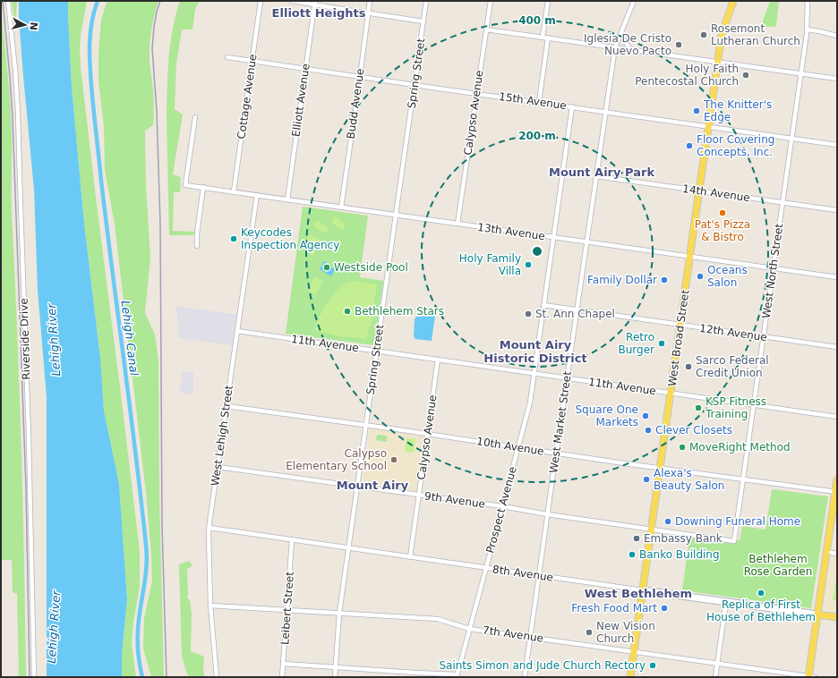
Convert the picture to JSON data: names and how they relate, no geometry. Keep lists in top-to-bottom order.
{
  "streets": {
    "main road": ["West Broad Street", "8th Avenue"],
    "street": [
      "Spring Street",
      "Cottage Avenue",
      "Elliott Avenue",
      "15th Avenue",
      "Budd Avenue",
      "Calypso Avenue",
      "14th Avenue",
      "13th Avenue",
      "West North Street",
      "12th Avenue",
      "Riverside Drive",
      "11th Avenue",
      "West Market Street",
      "West Lehigh Street",
      "10th Avenue",
      "9th Avenue",
      "Prospect Avenue",
      "Leibert Street",
      "7th Avenue"
    ]
  },
  "crossings": [
    ["Spring Street", "15th Avenue"],
    ["Spring Street", "13th Avenue"],
    ["Spring Street", "11th Avenue"],
    ["Spring Street", "10th Avenue"],
    ["Spring Street", "9th Avenue"],
    ["Spring Street", "8th Avenue"],
    ["Spring Street", "7th Avenue"],
    ["Cottage Avenue", "15th Avenue"],
    ["Cottage Avenue", "13th Avenue"],
    ["Elliott Avenue", "15th Avenue"],
    ["Elliott Avenue", "13th Avenue"],
    ["15th Avenue", "Budd Avenue"],
    ["15th Avenue", "Calypso Avenue"],
    ["15th Avenue", "West North Street"],
    ["15th Avenue", "West Broad Street"],
    ["15th Avenue", "West Market Street"],
    ["15th Avenue", "Prospect Avenue"],
    ["Budd Avenue", "13th Avenue"],
    ["Calypso Avenue", "13th Avenue"],
    ["Calypso Avenue", "11th Avenue"],
    ["Calypso Avenue", "10th Avenue"],
    ["Calypso Avenue", "9th Avenue"],
    ["Calypso Avenue", "8th Avenue"],
    ["14th Avenue", "West North Street"],
    ["14th Avenue", "West Broad Street"],
    ["14th Avenue", "West Market Street"],
    ["13th Avenue", "West North Street"],
    ["13th Avenue", "West Broad Street"],
    ["13th Avenue", "West Market Street"],
    ["13th Avenue", "West Lehigh Street"],
    ["13th Avenue", "Prospect Avenue"],
    ["West North Street", "12th Avenue"],
    ["West North Street", "11th Avenue"],
    ["West North Street", "10th Avenue"],
    ["West North Street", "9th Avenue"],
    ["12th Avenue", "West Broad Street"],
    ["12th Avenue", "West Market Street"],
    ["12th Avenue", "Prospect Avenue"],
    ["West Broad Street", "11th Avenue"],
    ["West Broad Street", "10th Avenue"],
    ["West Broad Street", "9th Avenue"],
    ["West Broad Street", "8th Avenue"],
    ["West Broad Street", "7th Avenue"],
    ["11th Avenue", "West Market Street"],
    ["11th Avenue", "West Lehigh Street"],
    ["11th Avenue", "Prospect Avenue"],
    ["West Market Street", "10th Avenue"],
    ["West Market Street", "9th Avenue"],
    ["West Market Street", "8th Avenue"],
    ["West Market Street", "7th Avenue"],
    ["West Lehigh Street", "10th Avenue"],
    ["West Lehigh Street", "9th Avenue"],
    ["West Lehigh Street", "8th Avenue"],
    ["West Lehigh Street", "7th Avenue"],
    ["10th Avenue", "Prospect Avenue"],
    ["9th Avenue", "Prospect Avenue"],
    ["Prospect Avenue", "8th Avenue"],
    ["Prospect Avenue", "7th Avenue"],
    ["8th Avenue", "Leibert Street"],
    ["Leibert Street", "7th Avenue"]
  ],
  "districts": [
    "Elliott Heights",
    "Mount Airy Park",
    "Mount Airy Historic District",
    "Mount Airy",
    "West Bethlehem"
  ],
  "water": ["Lehigh Canal", "Lehigh River"],
  "parks": ["Bethlehem Rose Garden"],
  "places": [
    "Rosemont Lutheran Church",
    "Iglesia De Cristo Nuevo Pacto",
    "Holy Faith Pentecostal Church",
    "The Knitter's Edge",
    "Floor Covering Concepts, Inc.",
    "Pat's Pizza & Bistro",
    "Keycodes Inspection Agency",
    "Holy Family Villa",
    "Westside Pool",
    "Oceans Salon",
    "Family Dollar",
    "Bethlehem Stars",
    "St. Ann Chapel",
    "Retro Burger",
    "Sarco Federal Credit Union",
    "KSP Fitness Training",
    "Square One Markets",
    "Clever Closets",
    "MoveRight Method",
    "Calypso Elementary School",
    "Alexa's Beauty Salon",
    "Downing Funeral Home",
    "Embassy Bank",
    "Banko Building",
    "Replica of First House of Bethlehem",
    "Fresh Food Mart",
    "New Vision Church",
    "Saints Simon and Jude Church Rectory"
  ],
  "north": "right",
  "rings": ["400 m", "200 m"]
}
